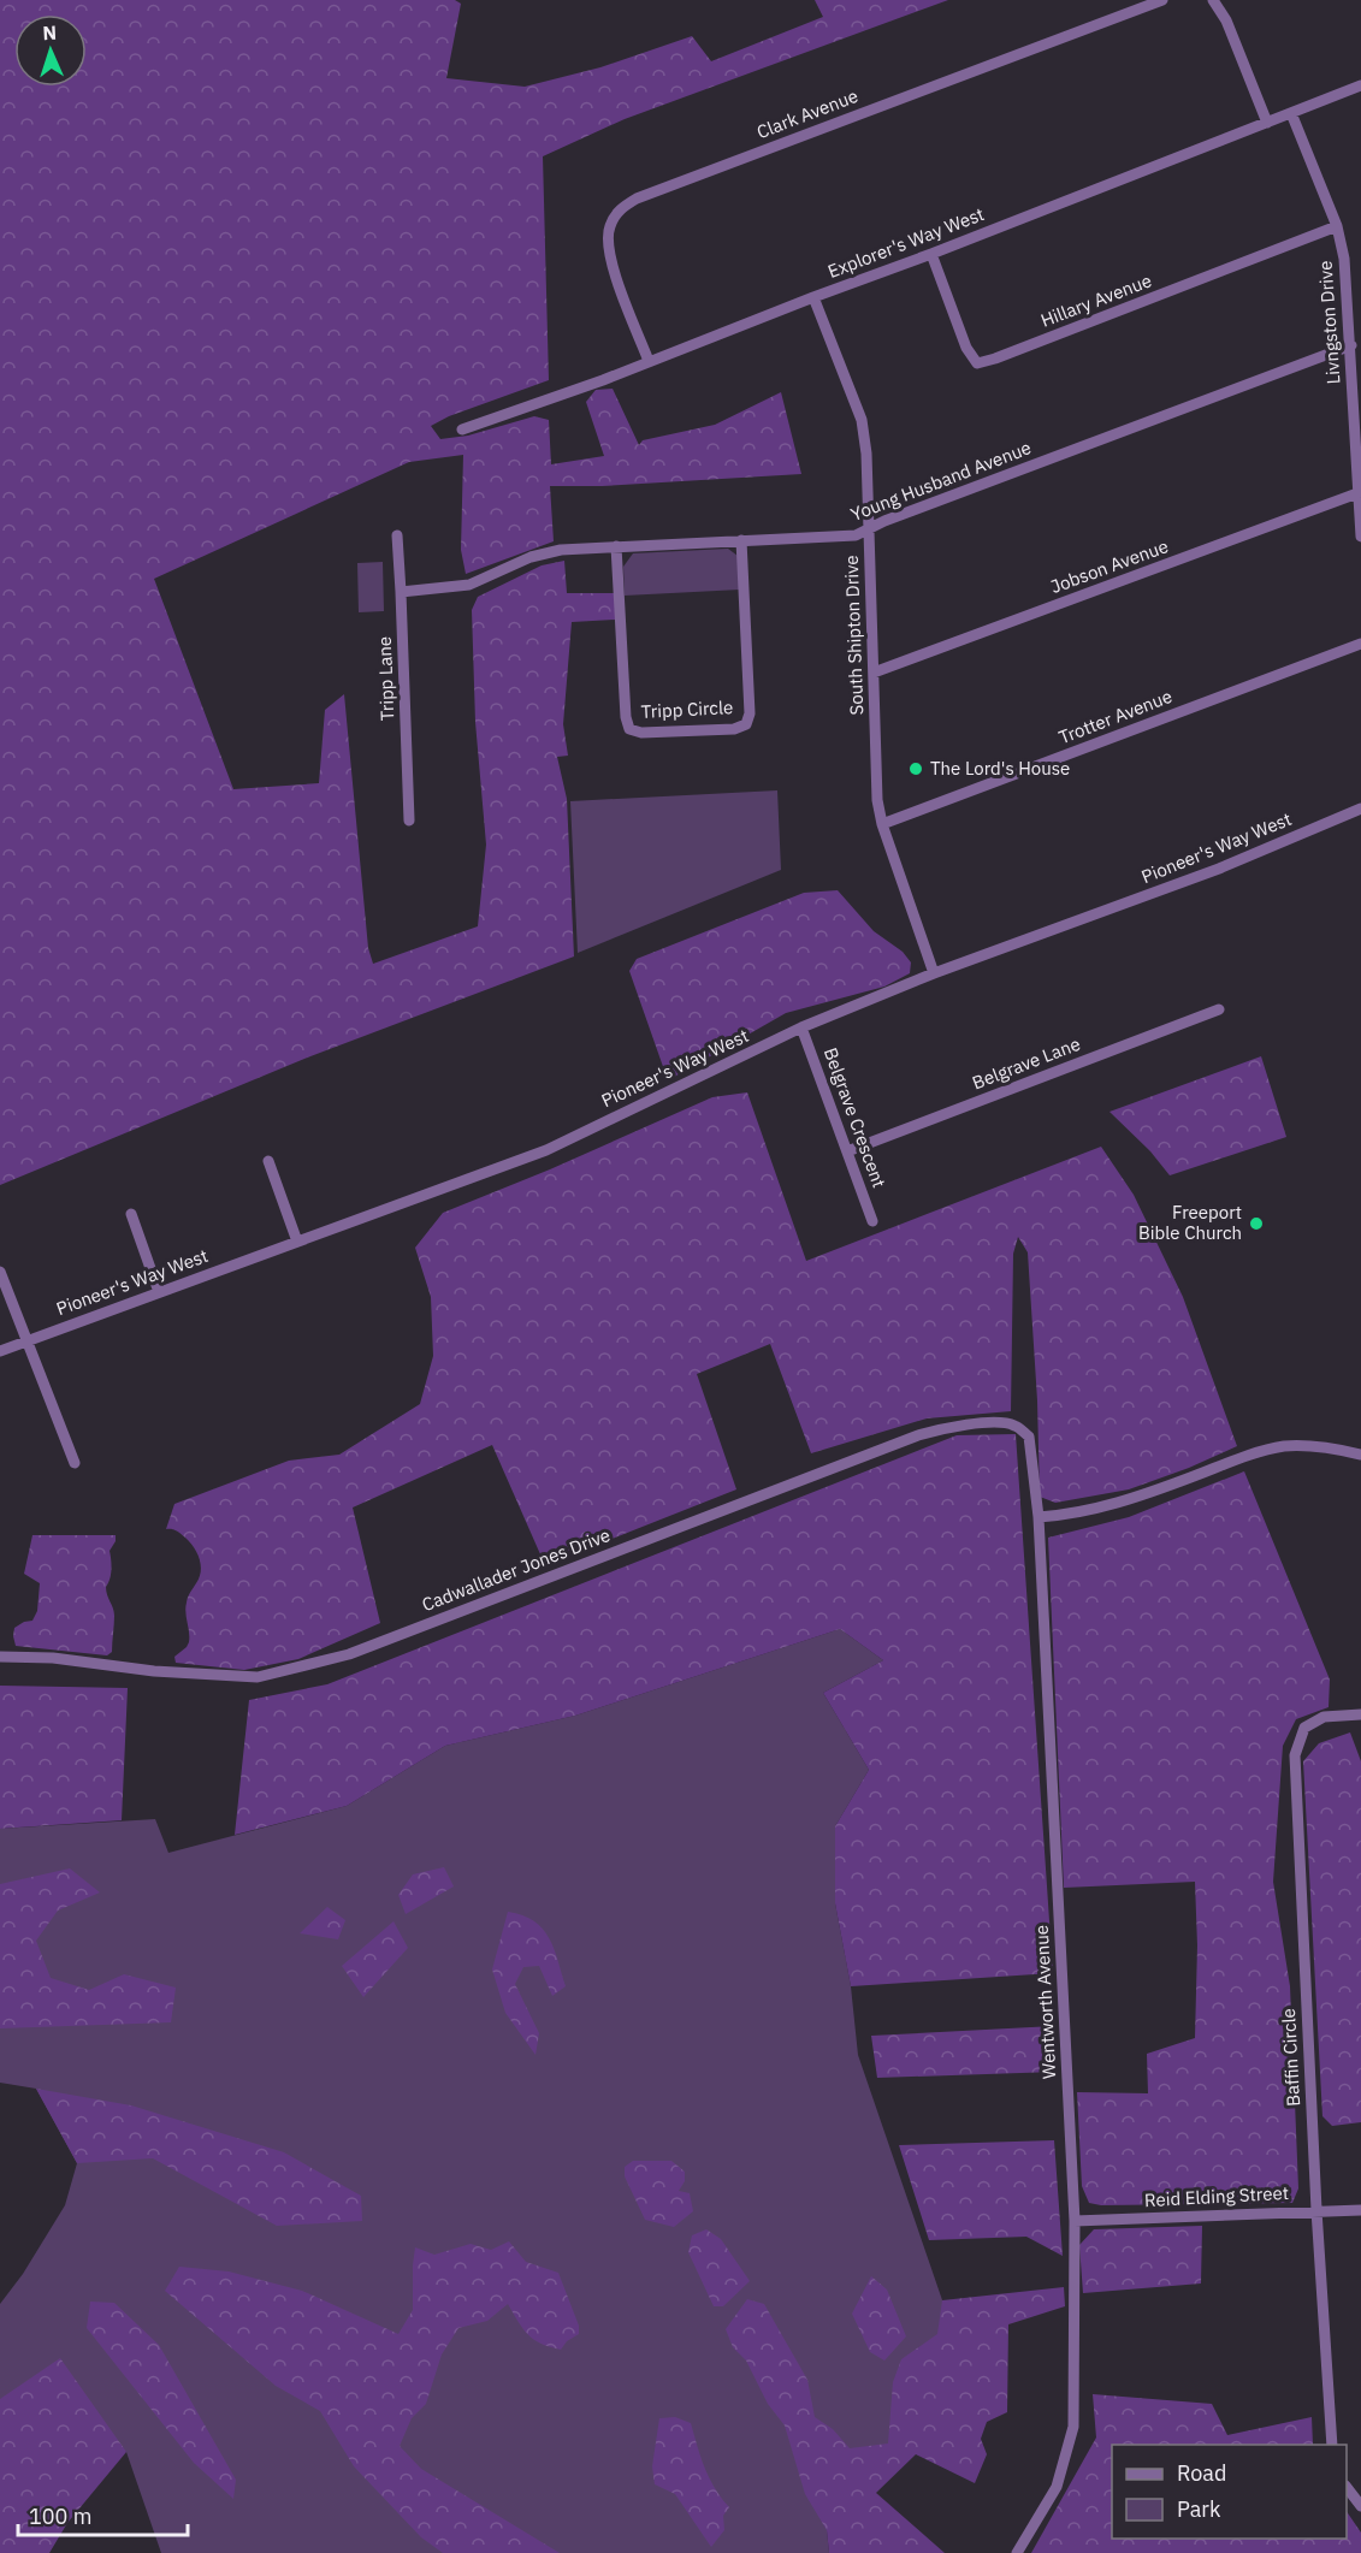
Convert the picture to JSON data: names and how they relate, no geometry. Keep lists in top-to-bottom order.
{
  "streets": {
    "street": [
      "Clark Avenue",
      "Explorer's Way West",
      "Hillary Avenue",
      "Livngston Drive",
      "Young Husband Avenue",
      "Jobson Avenue",
      "South Shipton Drive",
      "Tripp Lane",
      "Tripp Circle",
      "Trotter Avenue",
      "Pioneer's Way West",
      "Belgrave Lane",
      "Belgrave Crescent",
      "Cadwallader Jones Drive",
      "Wentworth Avenue",
      "Baffin Circle",
      "Reid Elding Street"
    ]
  },
  "crossings": [
    ["Clark Avenue", "Explorer's Way West"],
    ["Explorer's Way West", "Hillary Avenue"],
    ["Explorer's Way West", "Livngston Drive"],
    ["Explorer's Way West", "South Shipton Drive"],
    ["Hillary Avenue", "Livngston Drive"],
    ["Livngston Drive", "Young Husband Avenue"],
    ["Livngston Drive", "Jobson Avenue"],
    ["Young Husband Avenue", "South Shipton Drive"],
    ["Young Husband Avenue", "Tripp Lane"],
    ["Young Husband Avenue", "Tripp Circle"],
    ["Jobson Avenue", "South Shipton Drive"],
    ["South Shipton Drive", "Trotter Avenue"],
    ["South Shipton Drive", "Pioneer's Way West"],
    ["Pioneer's Way West", "Belgrave Crescent"],
    ["Belgrave Lane", "Belgrave Crescent"],
    ["Cadwallader Jones Drive", "Wentworth Avenue"],
    ["Wentworth Avenue", "Reid Elding Street"],
    ["Baffin Circle", "Reid Elding Street"]
  ],
  "places": ["The Lord's House", "Freeport Bible Church"],
  "legend": ["Road", "Park"],
  "scale_bar": "100 m",
  "north": "top"
}
